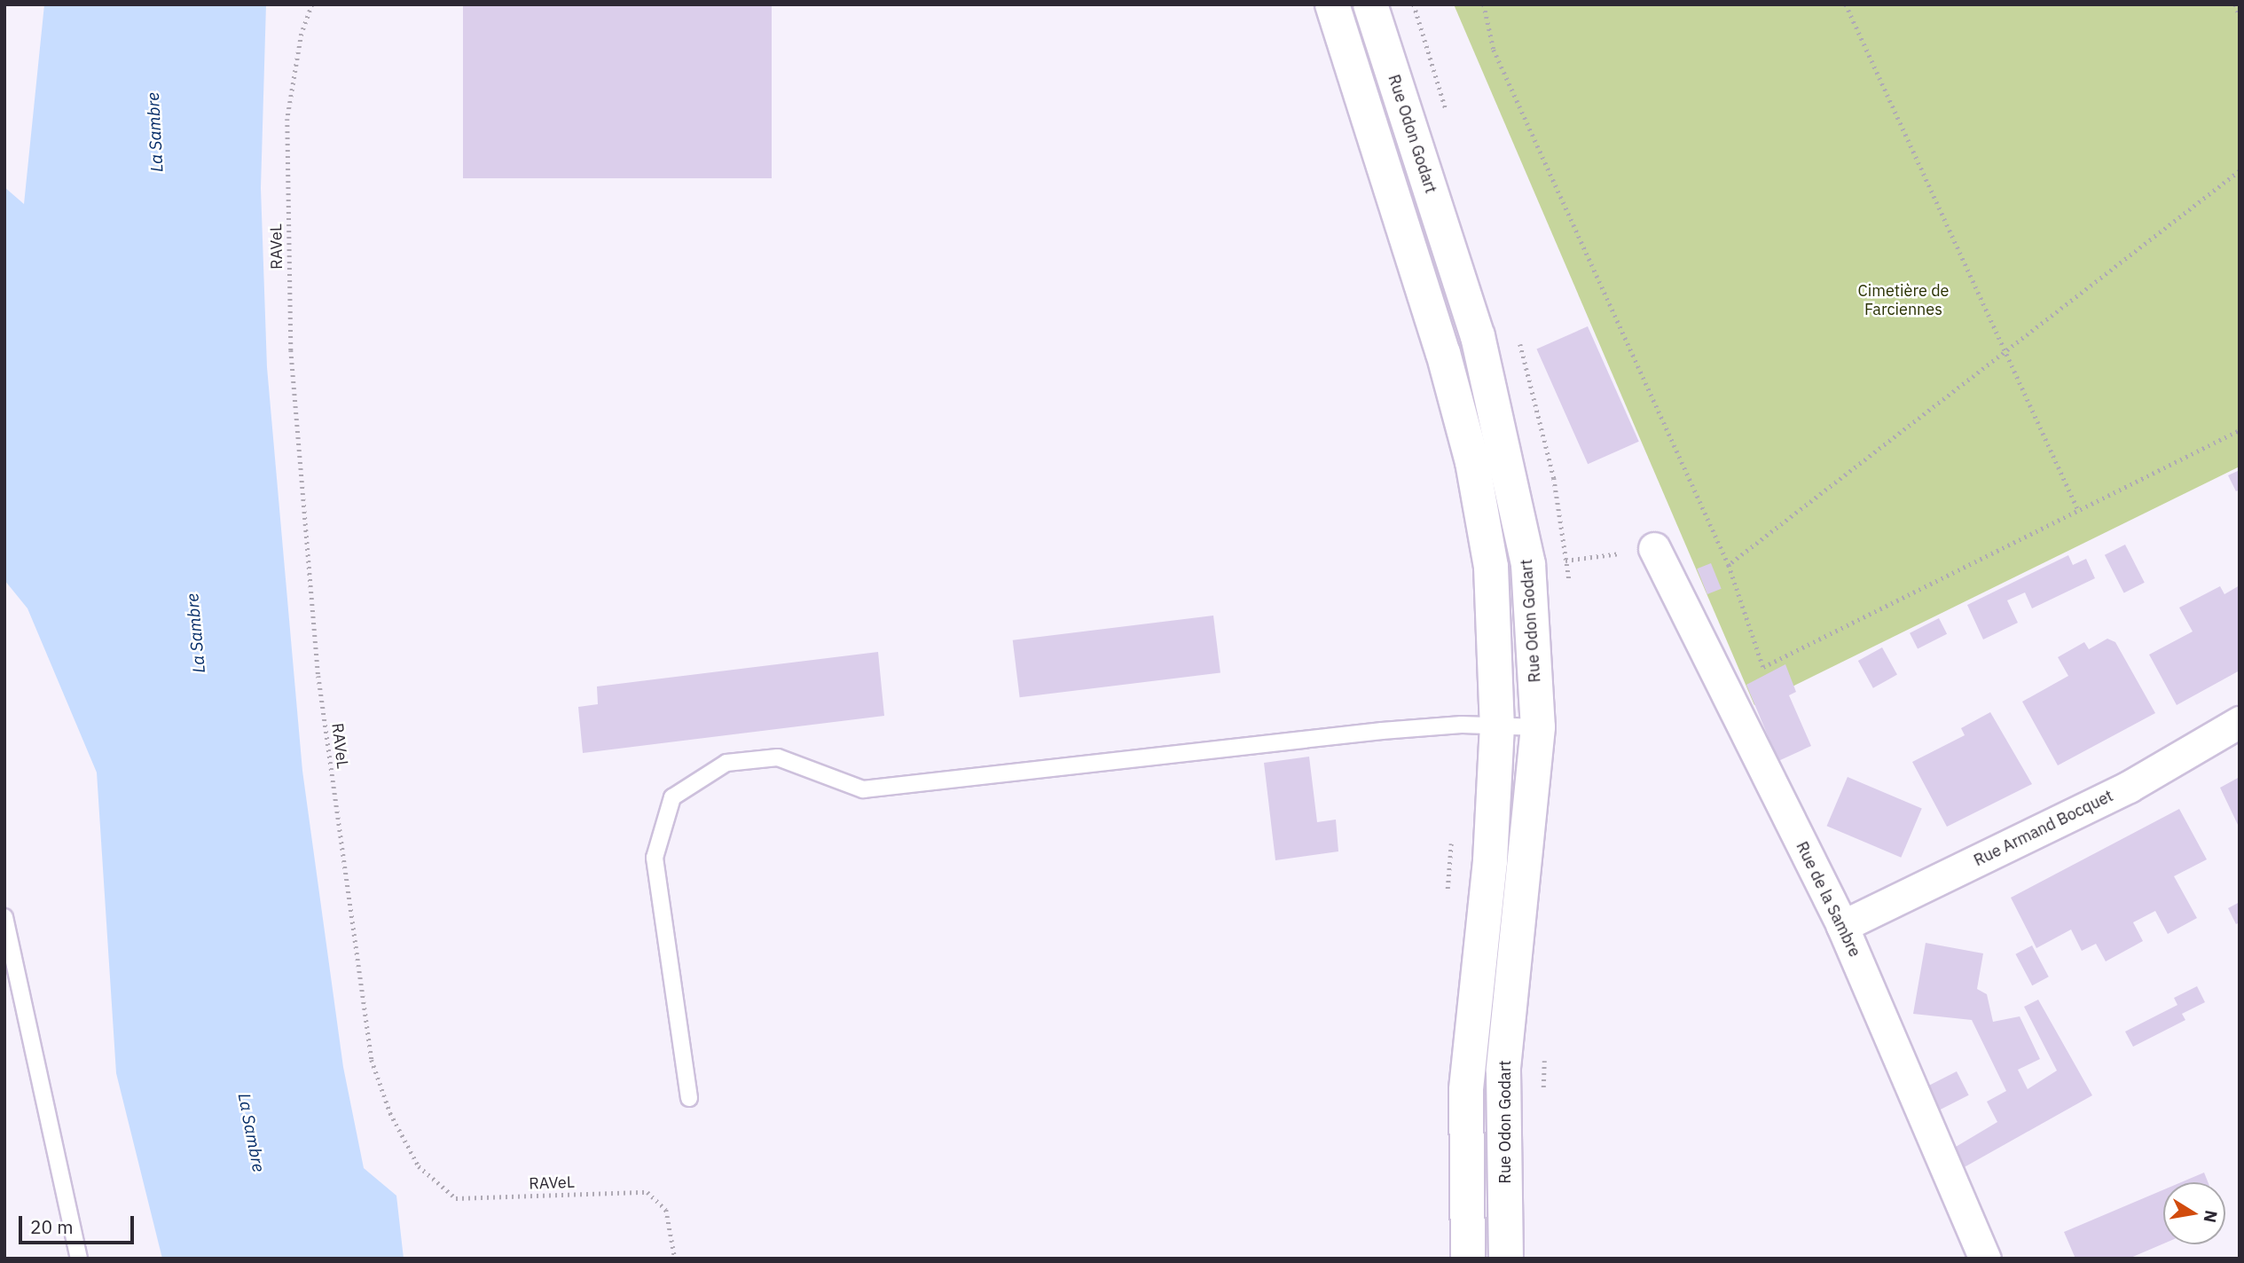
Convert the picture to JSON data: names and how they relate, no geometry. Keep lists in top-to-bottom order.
{
  "streets": {
    "main road": ["Rue Odon Godart"],
    "street": ["Rue Armand Bocquet", "Rue de la Sambre"],
    "path": ["RAVeL"]
  },
  "crossings": [
    ["Rue Armand Bocquet", "Rue de la Sambre"]
  ],
  "water": ["La Sambre"],
  "parks": ["Cimetière de Farciennes"],
  "scale_bar": "20 m",
  "north": "right"
}
